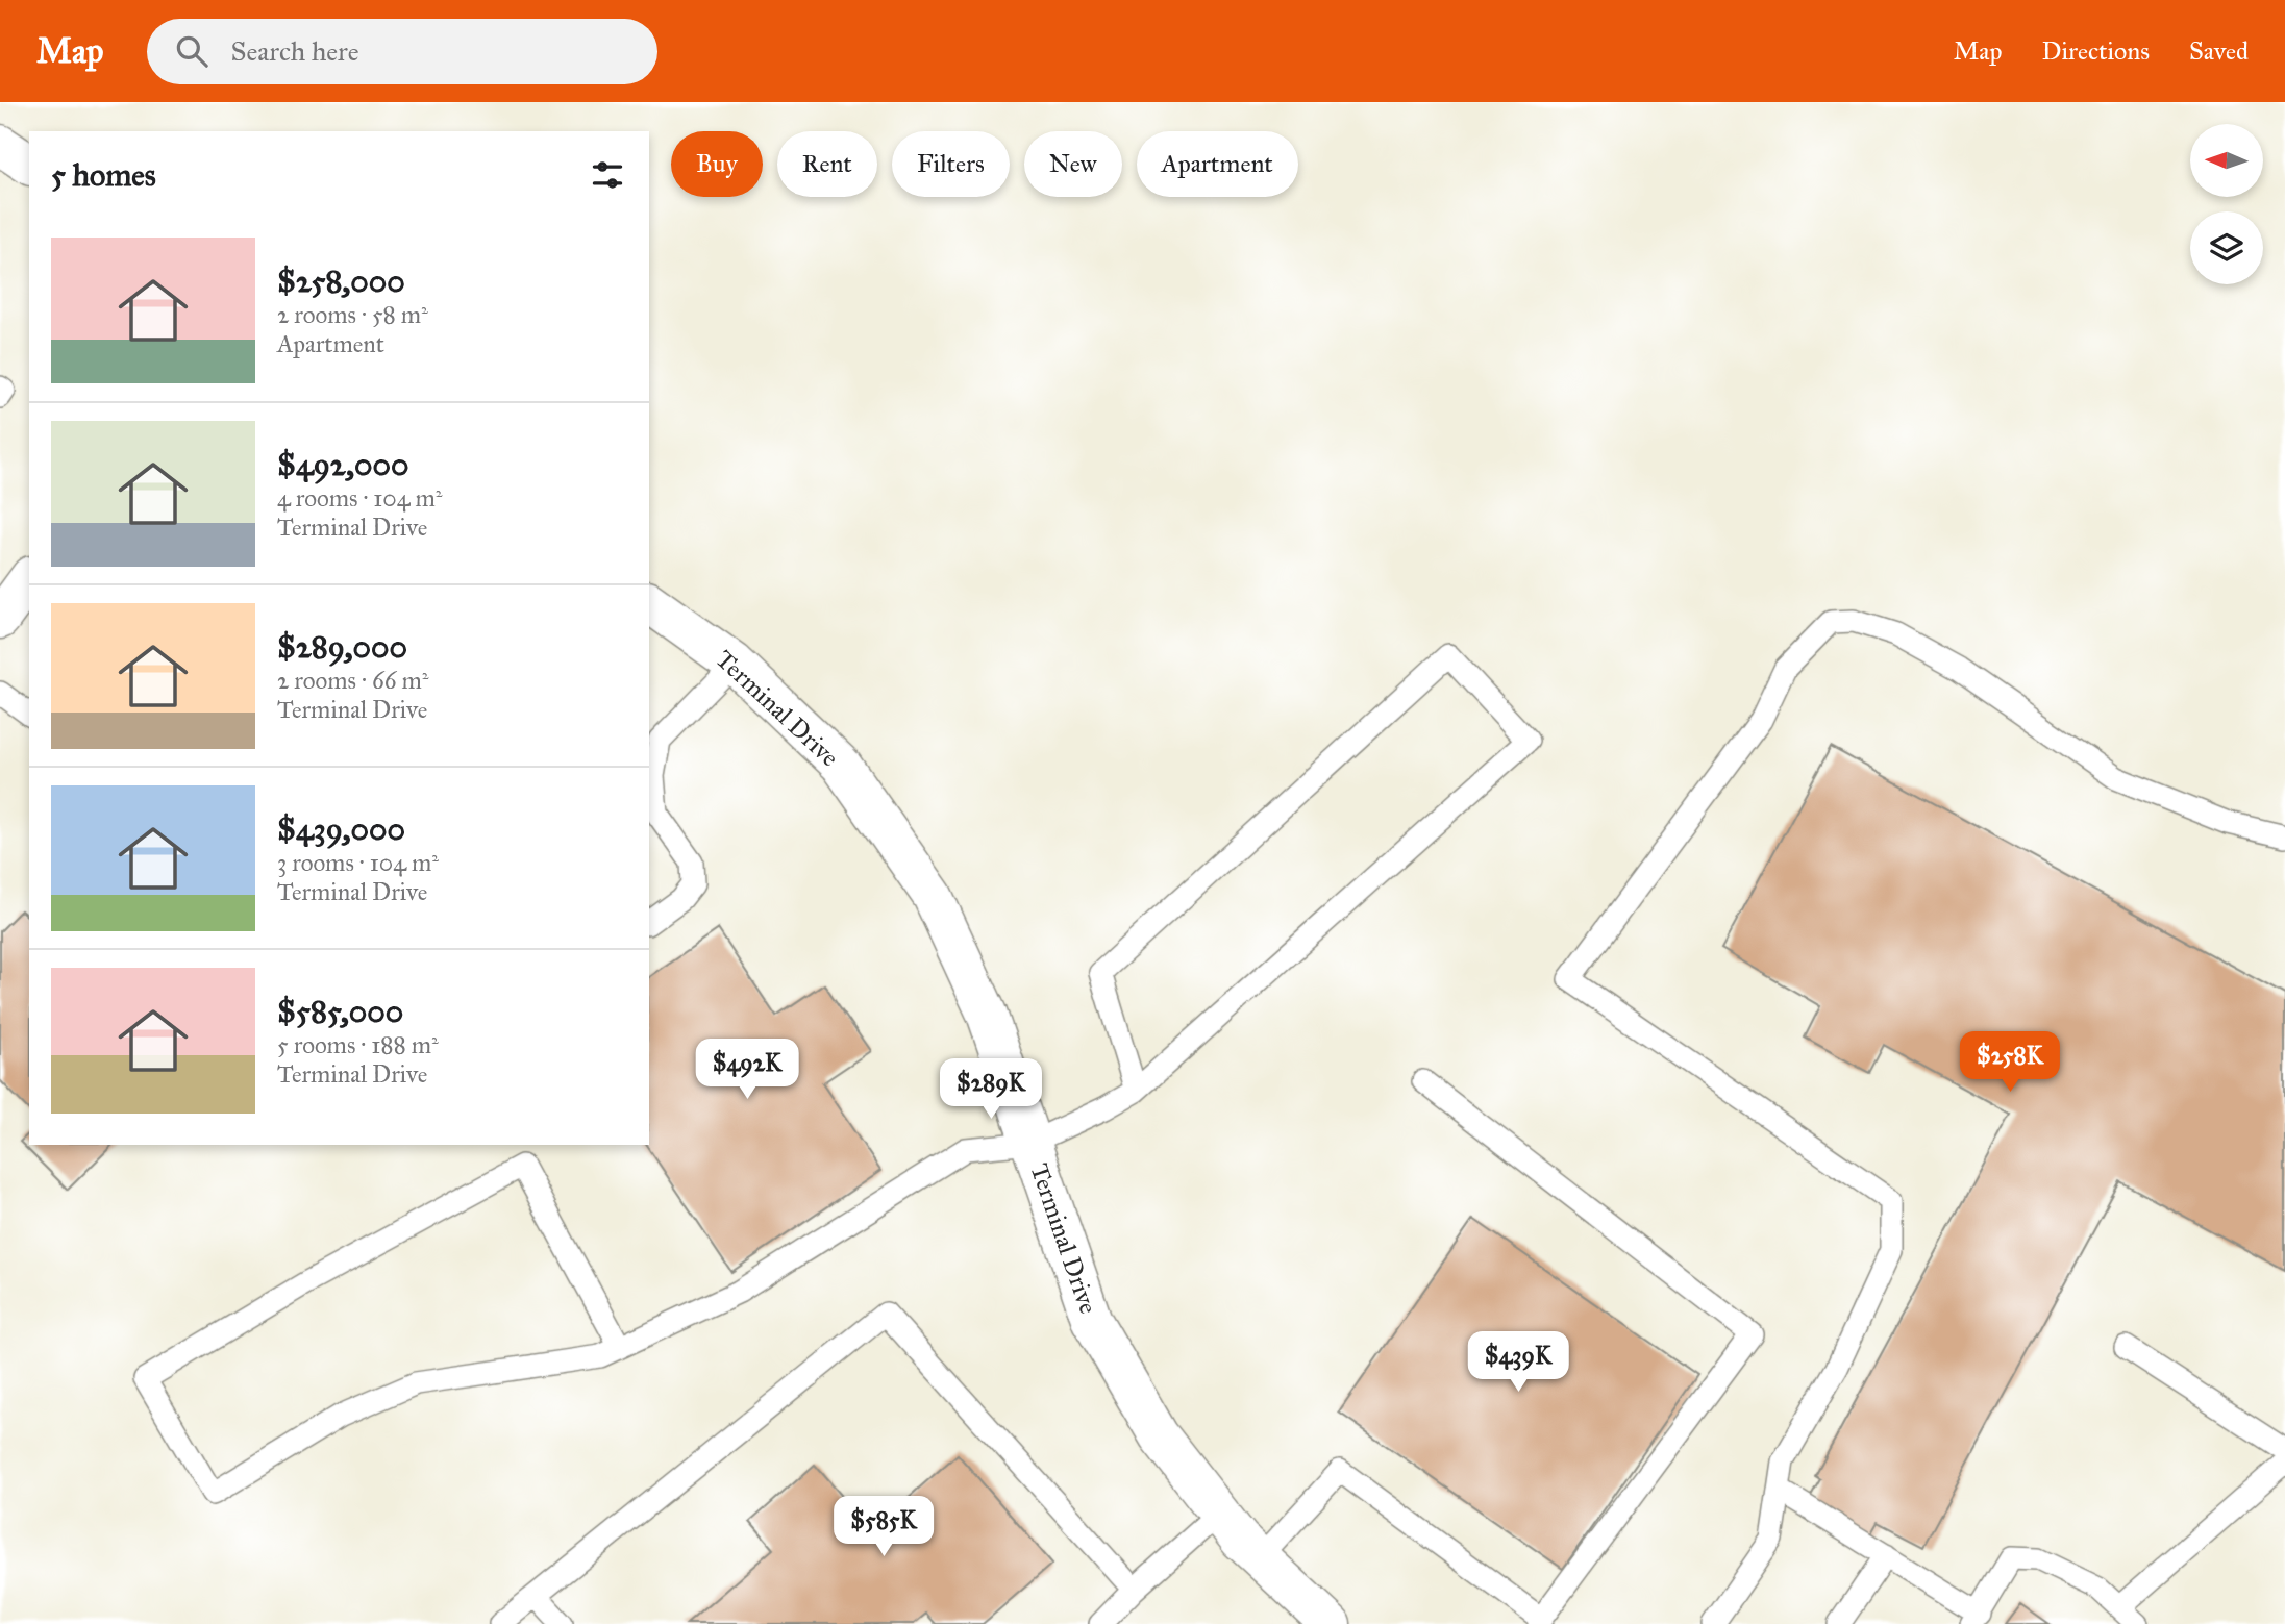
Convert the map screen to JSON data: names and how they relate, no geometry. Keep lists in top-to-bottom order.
{
  "streets": {
    "street": ["Terminal Drive"]
  },
  "north": "left",
  "page": {
    "header": "Map",
    "search": "Search here",
    "nav": ["Map", "Directions", "Saved"],
    "chip": [
      "Buy",
      "Rent",
      "Filters",
      "New",
      "Apartment"
    ],
    "heading": "5 homes",
    "list": [
      {
        "name": "$258,000",
        "note": "2 rooms · 58 m² · Apartment"
      },
      {
        "name": "$492,000",
        "note": "4 rooms · 104 m² · Terminal Drive"
      },
      {
        "name": "$289,000",
        "note": "2 rooms · 66 m² · Terminal Drive"
      },
      {
        "name": "$439,000",
        "note": "3 rooms · 104 m² · Terminal Drive"
      },
      {
        "name": "$585,000",
        "note": "5 rooms · 188 m² · Terminal Drive"
      }
    ],
    "price": [
      "$258K",
      "$492K",
      "$289K",
      "$439K",
      "$585K"
    ]
  }
}
